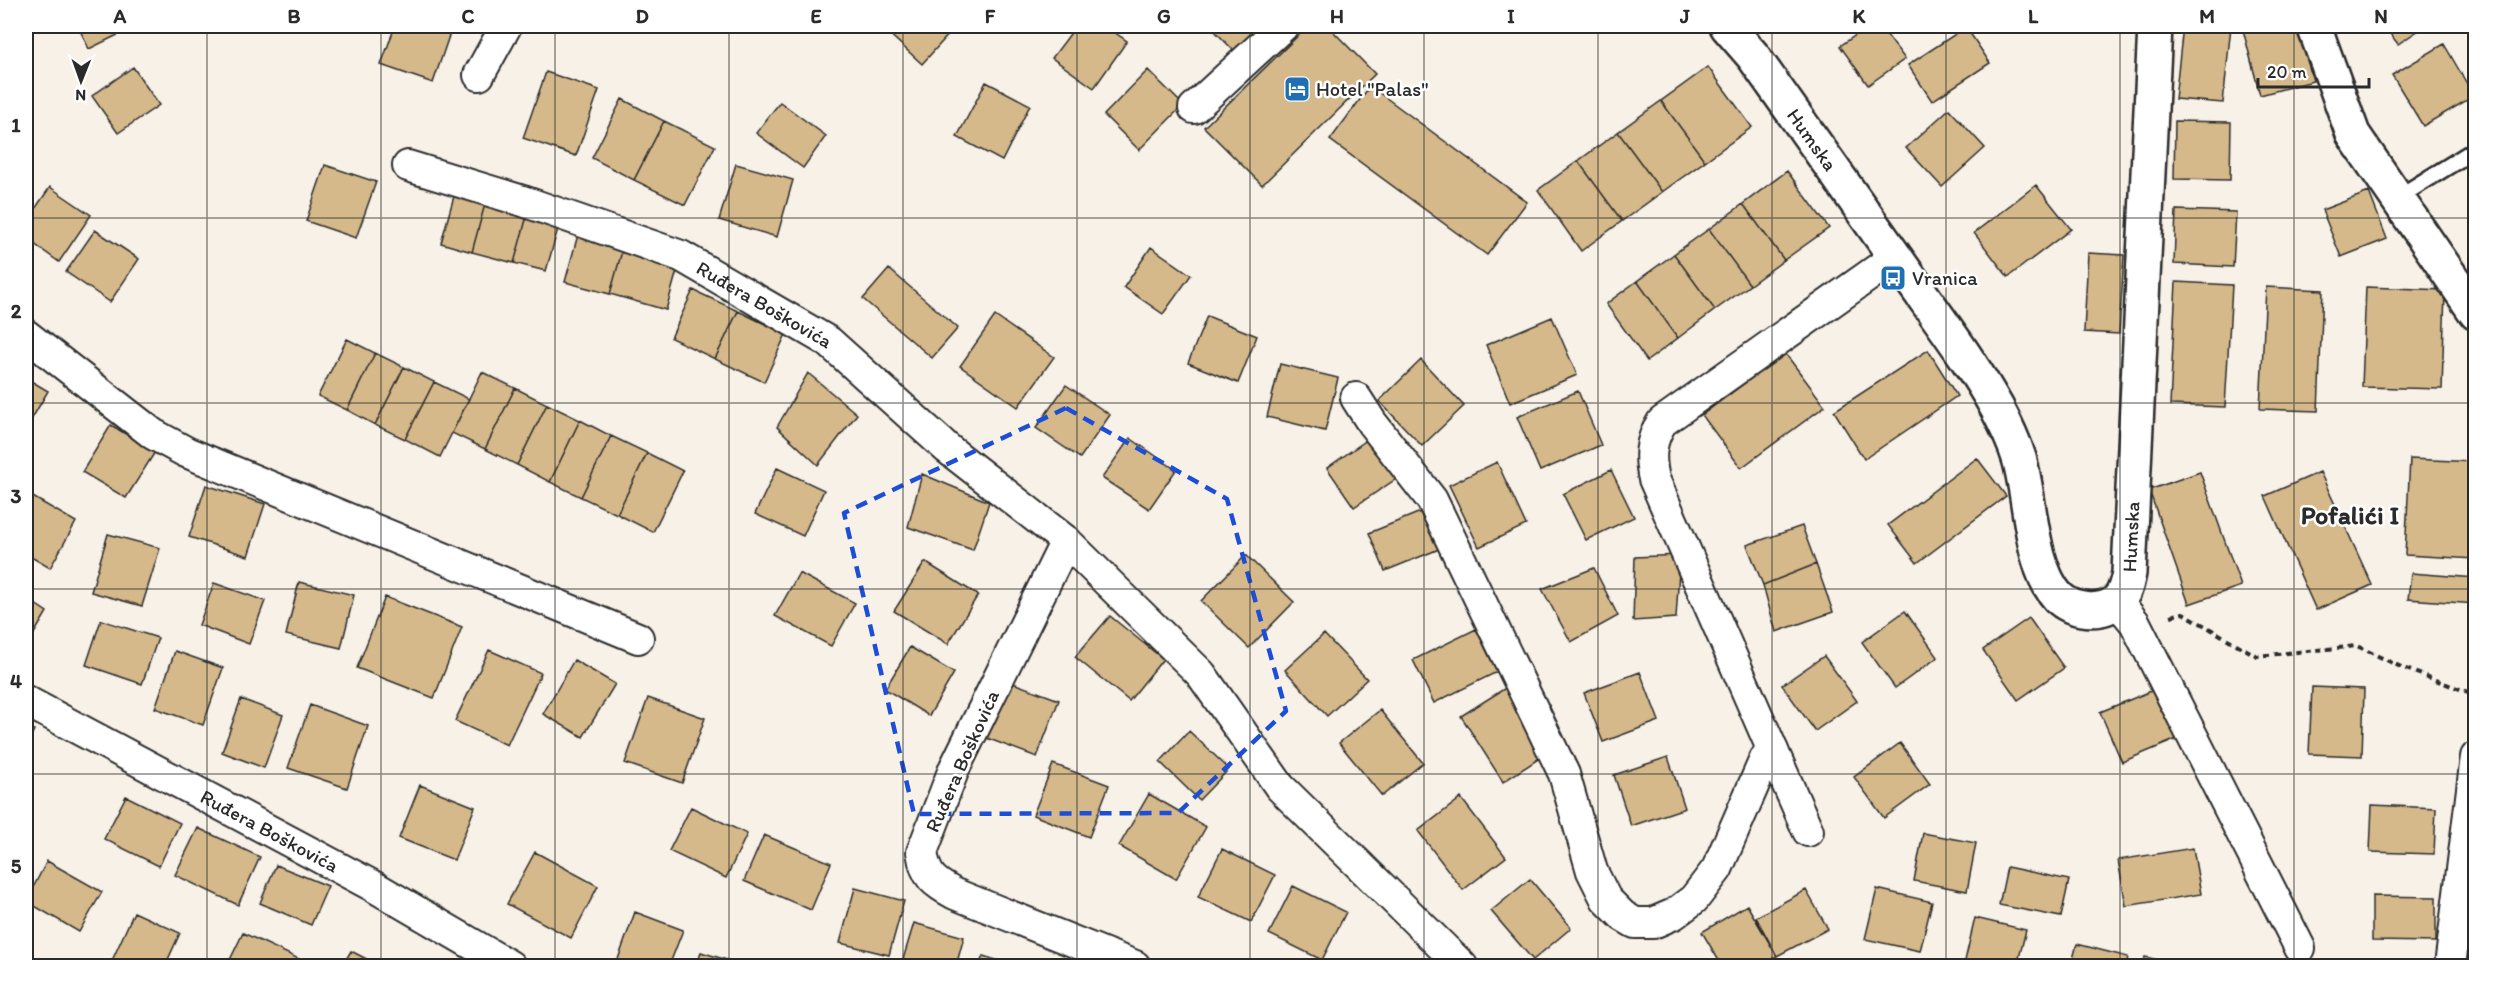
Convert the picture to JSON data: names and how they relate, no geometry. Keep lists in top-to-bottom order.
{
  "streets": {
    "street": ["Humska", "Ruđera Boškovića"]
  },
  "districts": ["Pofalići I"],
  "places": {
    "hotel": ["Hotel \"Palas\""],
    "bus stop": ["Vranica"]
  },
  "scale_bar": "20 m",
  "north": "bottom",
  "grid": {
    "columns": [
      "A",
      "B",
      "C",
      "D",
      "E",
      "F",
      "G",
      "H",
      "I",
      "J",
      "K",
      "L",
      "M",
      "N"
    ],
    "rows": [
      "1",
      "2",
      "3",
      "4",
      "5"
    ]
  }
}
